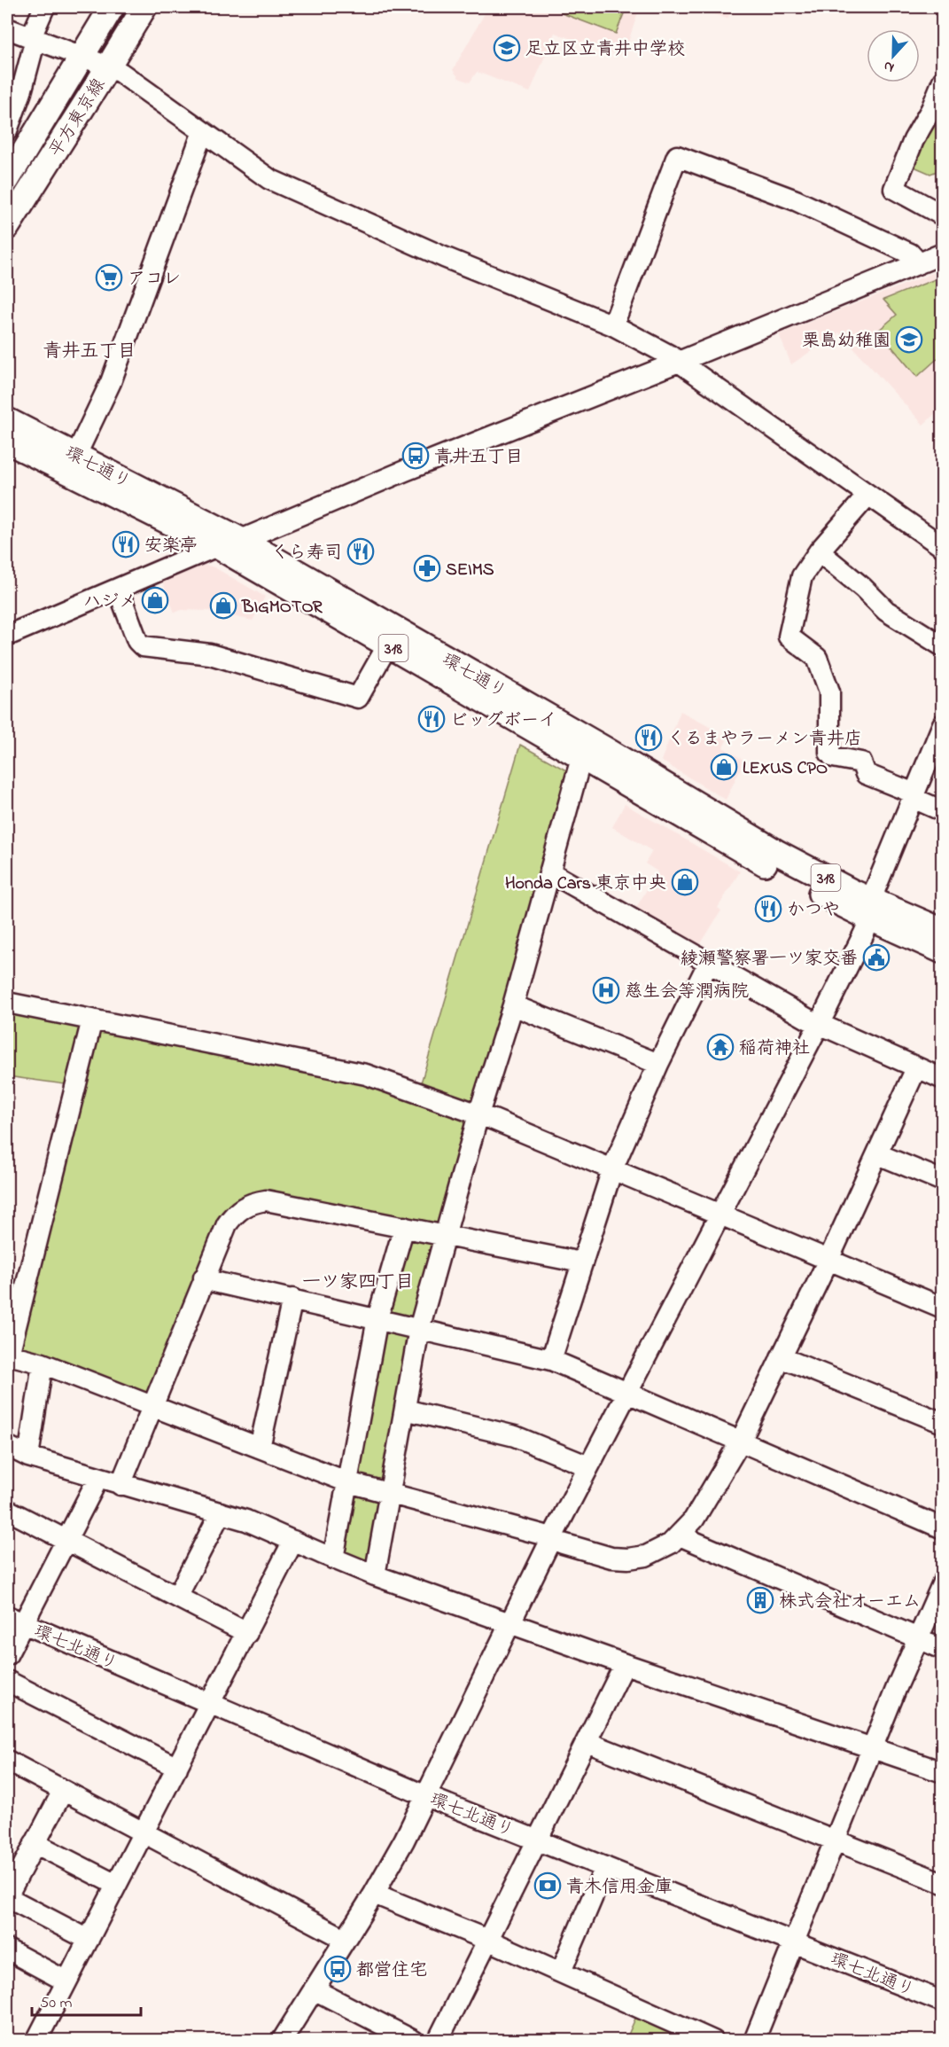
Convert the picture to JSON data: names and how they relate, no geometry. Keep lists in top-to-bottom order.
{
  "streets": {
    "main road": ["平方東京線", "環七通り", "318"],
    "street": ["環七北通り"]
  },
  "districts": ["青井五丁目", "一ツ家四丁目"],
  "places": {
    "school or university": ["足立区立青井中学校", "栗島幼稚園"],
    "supermarket": ["アコレ"],
    "bus stop": ["青井五丁目", "都営住宅"],
    "restaurant": [
      "安楽亭",
      "くら寿司",
      "ビッグボーイ",
      "くるまやラーメン青井店",
      "かつや"
    ],
    "pharmacy": ["SEIMS"],
    "shop": [
      "ハジメ",
      "BIGMOTOR",
      "LEXUS CPO",
      "Honda Cars 東京中央"
    ],
    "public building": ["綾瀬警察署一ツ家交番"],
    "hospital": ["慈生会等潤病院"],
    "temple": ["稲荷神社"],
    "building": ["株式会社オーエム"],
    "bank": ["青木信用金庫"]
  },
  "scale_bar": "50 m",
  "north": "bottom"
}
